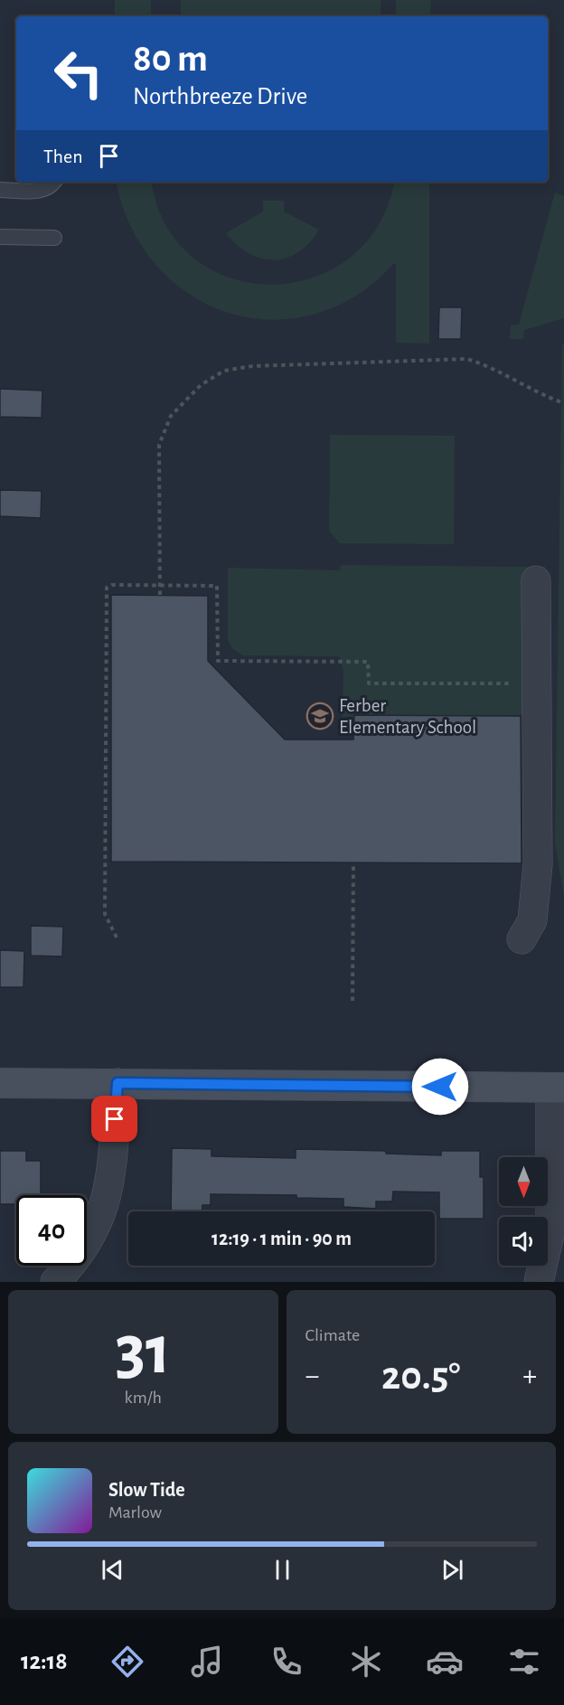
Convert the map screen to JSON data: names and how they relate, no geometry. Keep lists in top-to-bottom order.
{
  "places": {
    "school or university": ["Ferber Elementary School"]
  },
  "north": "bottom",
  "page": {
    "turn": ["80 m", "Northbreeze Drive"],
    "then": "Then",
    "limit": "40",
    "trip": "12:19 · 1 min · 90 m",
    "tile": [
      ["31", "km/h"],
      "Climate"
    ],
    "heat": ["−", "20.5°", "+"],
    "song": ["Slow Tide", "Marlow"],
    "tabs": "12:18"
  }
}
